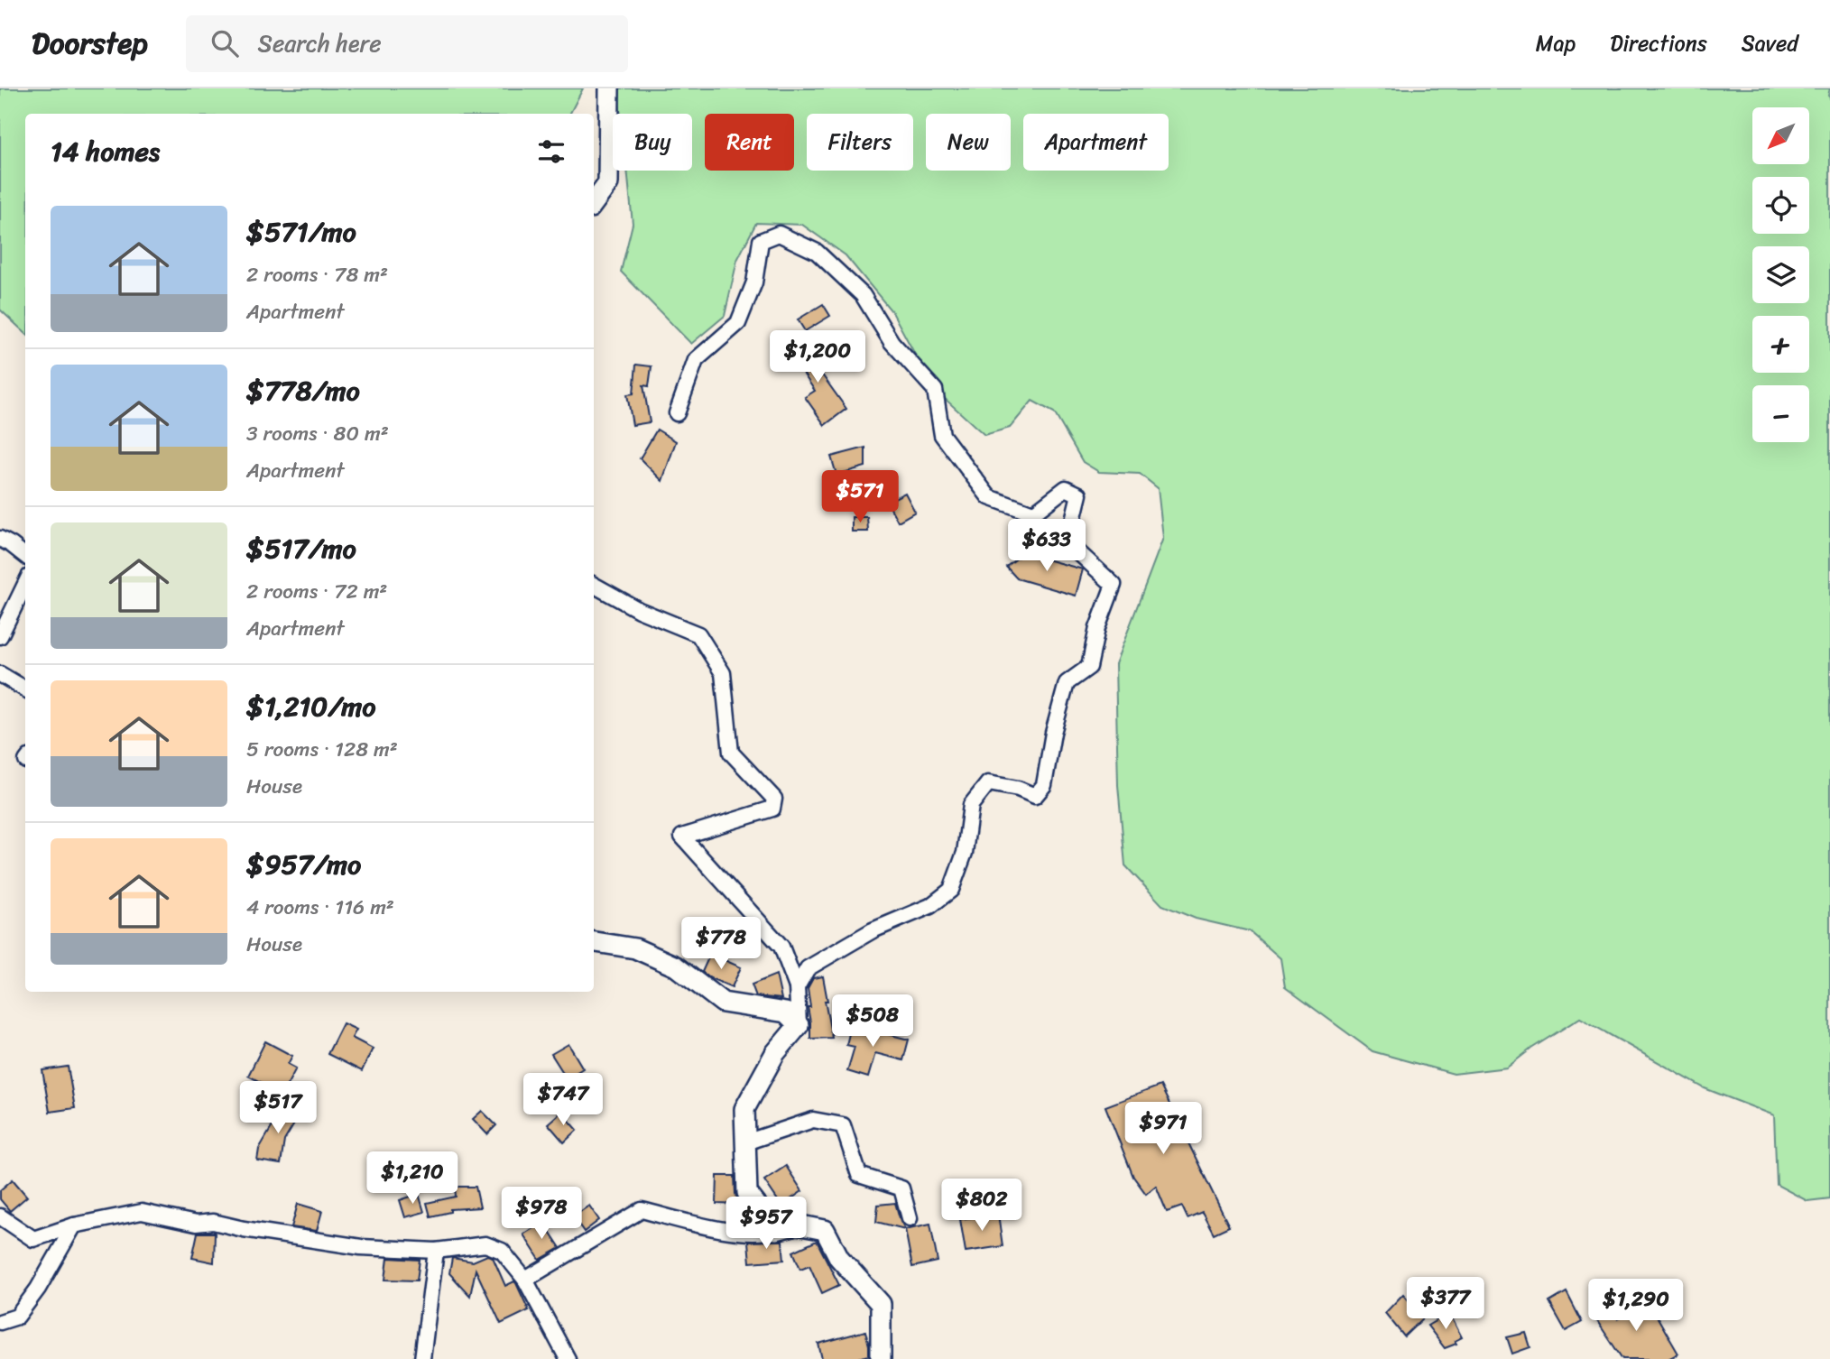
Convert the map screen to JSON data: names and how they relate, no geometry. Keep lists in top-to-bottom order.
{
  "north": "bottom left",
  "page": {
    "header": "Doorstep",
    "search": "Search here",
    "nav": ["Map", "Directions", "Saved"],
    "map_buttons": ["+", "−"],
    "chip": [
      "Buy",
      "Rent",
      "Filters",
      "New",
      "Apartment"
    ],
    "heading": "14 homes",
    "list": [
      {
        "name": "$571/mo",
        "note": "2 rooms · 78 m² · Apartment"
      },
      {
        "name": "$778/mo",
        "note": "3 rooms · 80 m² · Apartment"
      },
      {
        "name": "$517/mo",
        "note": "2 rooms · 72 m² · Apartment"
      },
      {
        "name": "$1,210/mo",
        "note": "5 rooms · 128 m² · House"
      },
      {
        "name": "$957/mo",
        "note": "4 rooms · 116 m² · House"
      }
    ],
    "price": [
      "$1,200",
      "$571",
      "$633",
      "$778",
      "$508",
      "$747",
      "$517",
      "$971",
      "$1,210",
      "$802",
      "$978",
      "$957",
      "$377",
      "$1,290"
    ]
  }
}
